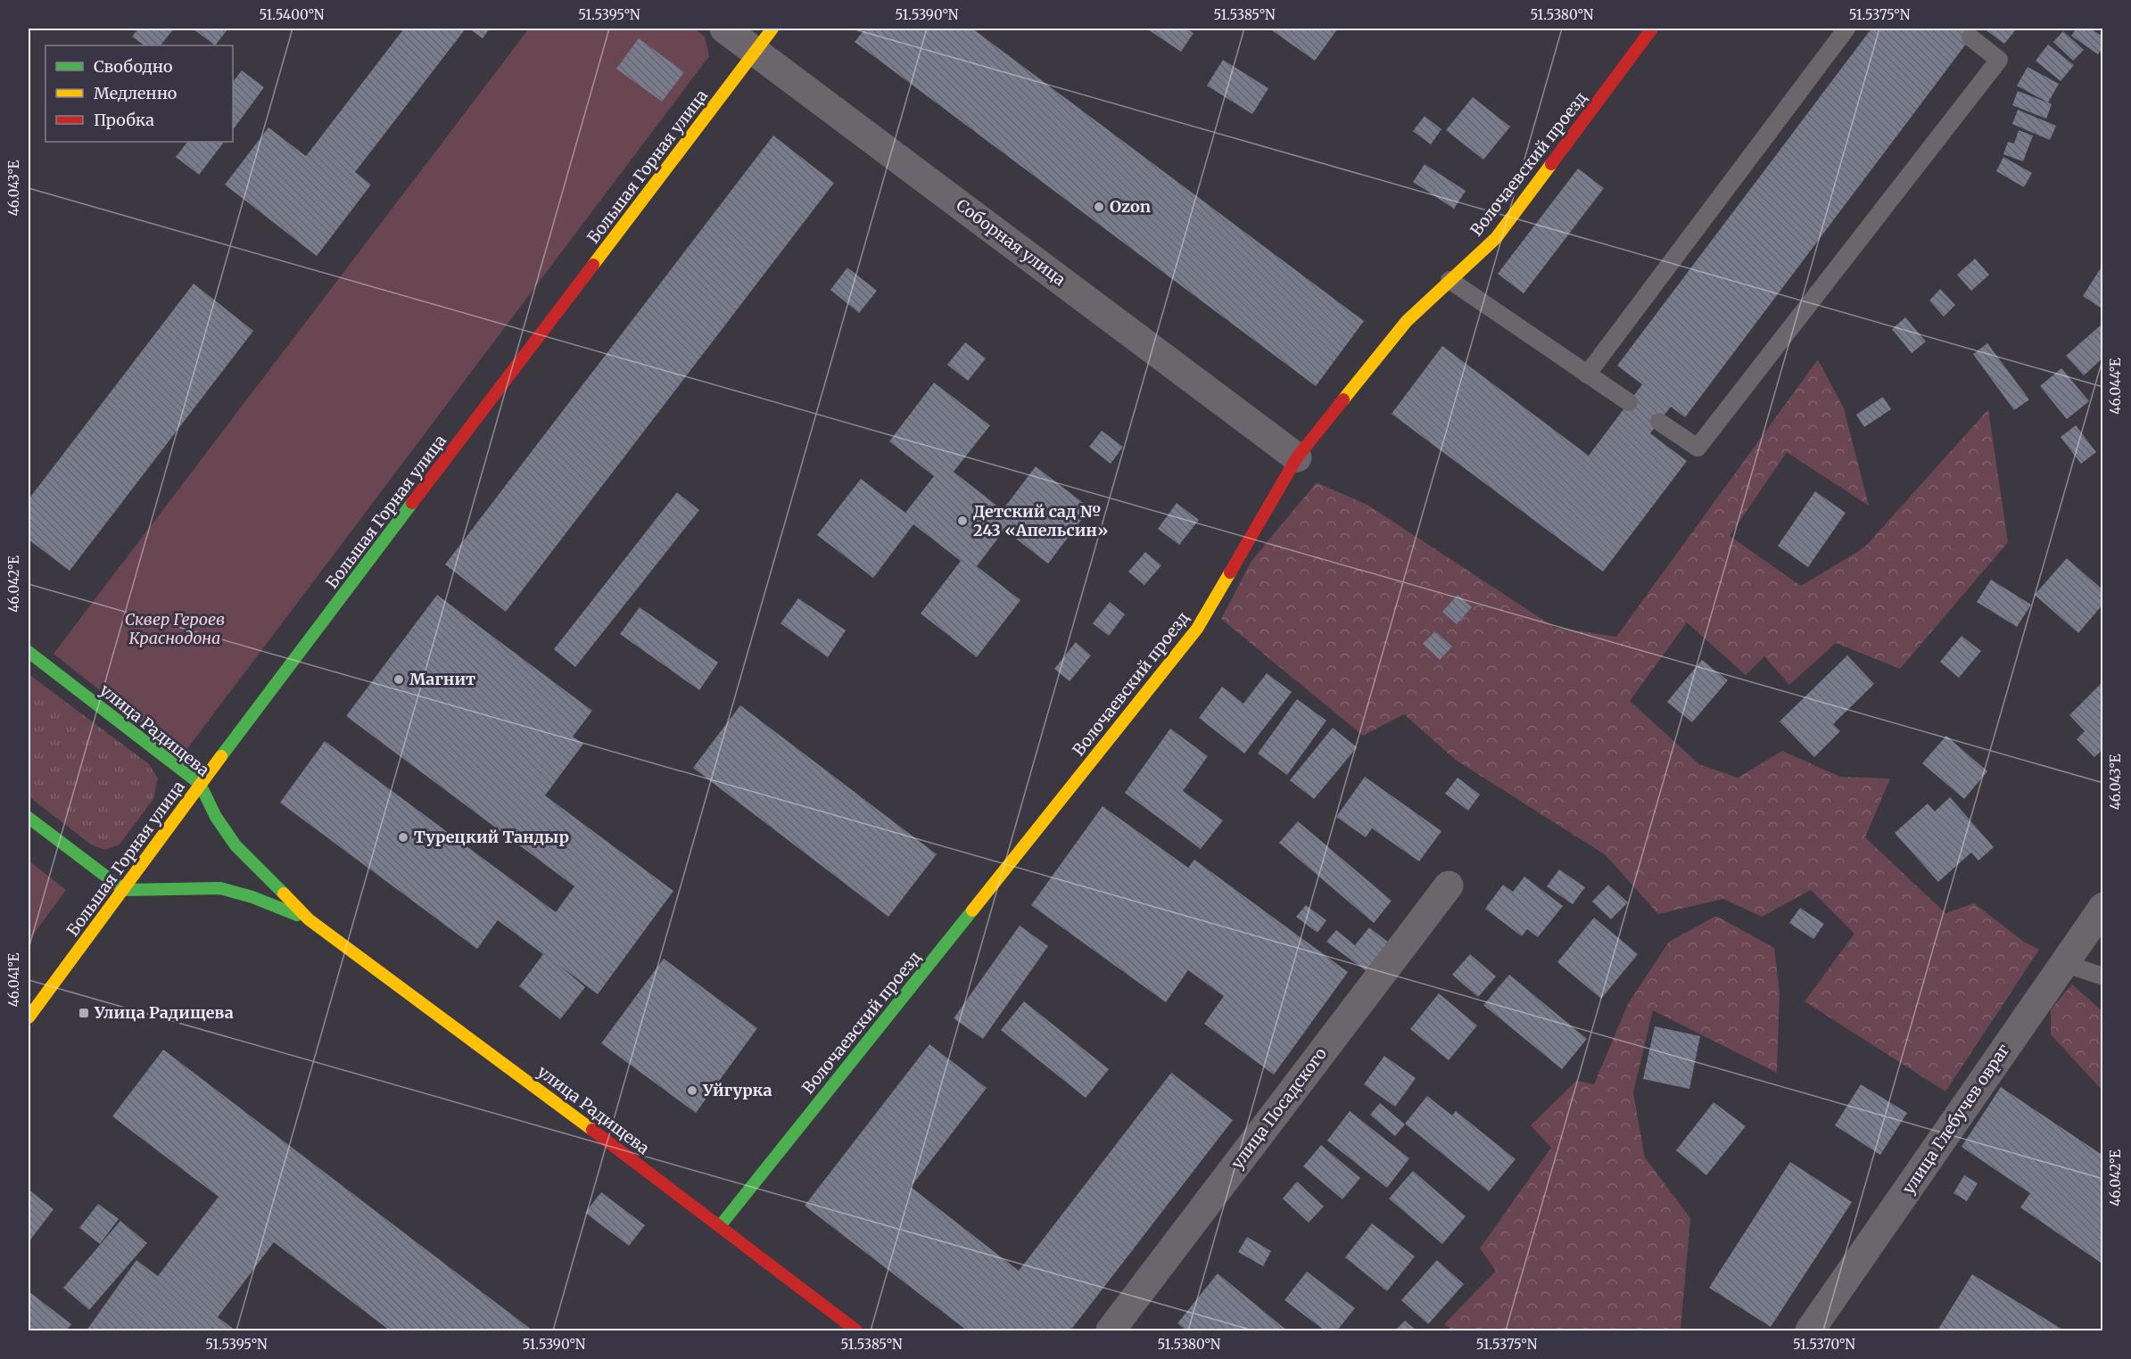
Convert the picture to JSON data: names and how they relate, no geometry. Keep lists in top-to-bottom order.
{
  "streets": {
    "street": [
      "Волочаевский проезд",
      "Большая Горная улица",
      "Соборная улица",
      "улица Радищева",
      "улица Посадского",
      "улица Глебучев овраг"
    ]
  },
  "crossings": [
    ["Волочаевский проезд", "Соборная улица"],
    ["Волочаевский проезд", "улица Радищева"],
    ["Большая Горная улица", "Соборная улица"],
    ["Большая Горная улица", "улица Радищева"]
  ],
  "parks": ["Сквер Героев Краснодона"],
  "places": {
    "other": [
      "Ozon",
      "Детский сад № 243 «Апельсин»",
      "Магнит",
      "Турецкий Тандыр",
      "Уйгурка"
    ],
    "transit": ["Улица Радищева"]
  },
  "legend": ["Свободно", "Медленно", "Пробка"],
  "coordinates": [
    "51.5400°N",
    "51.5395°N",
    "51.5390°N",
    "51.5385°N",
    "51.5380°N",
    "51.5375°N",
    "46.043°E",
    "46.044°E",
    "46.042°E",
    "46.041°E",
    "51.5370°N"
  ]
}
